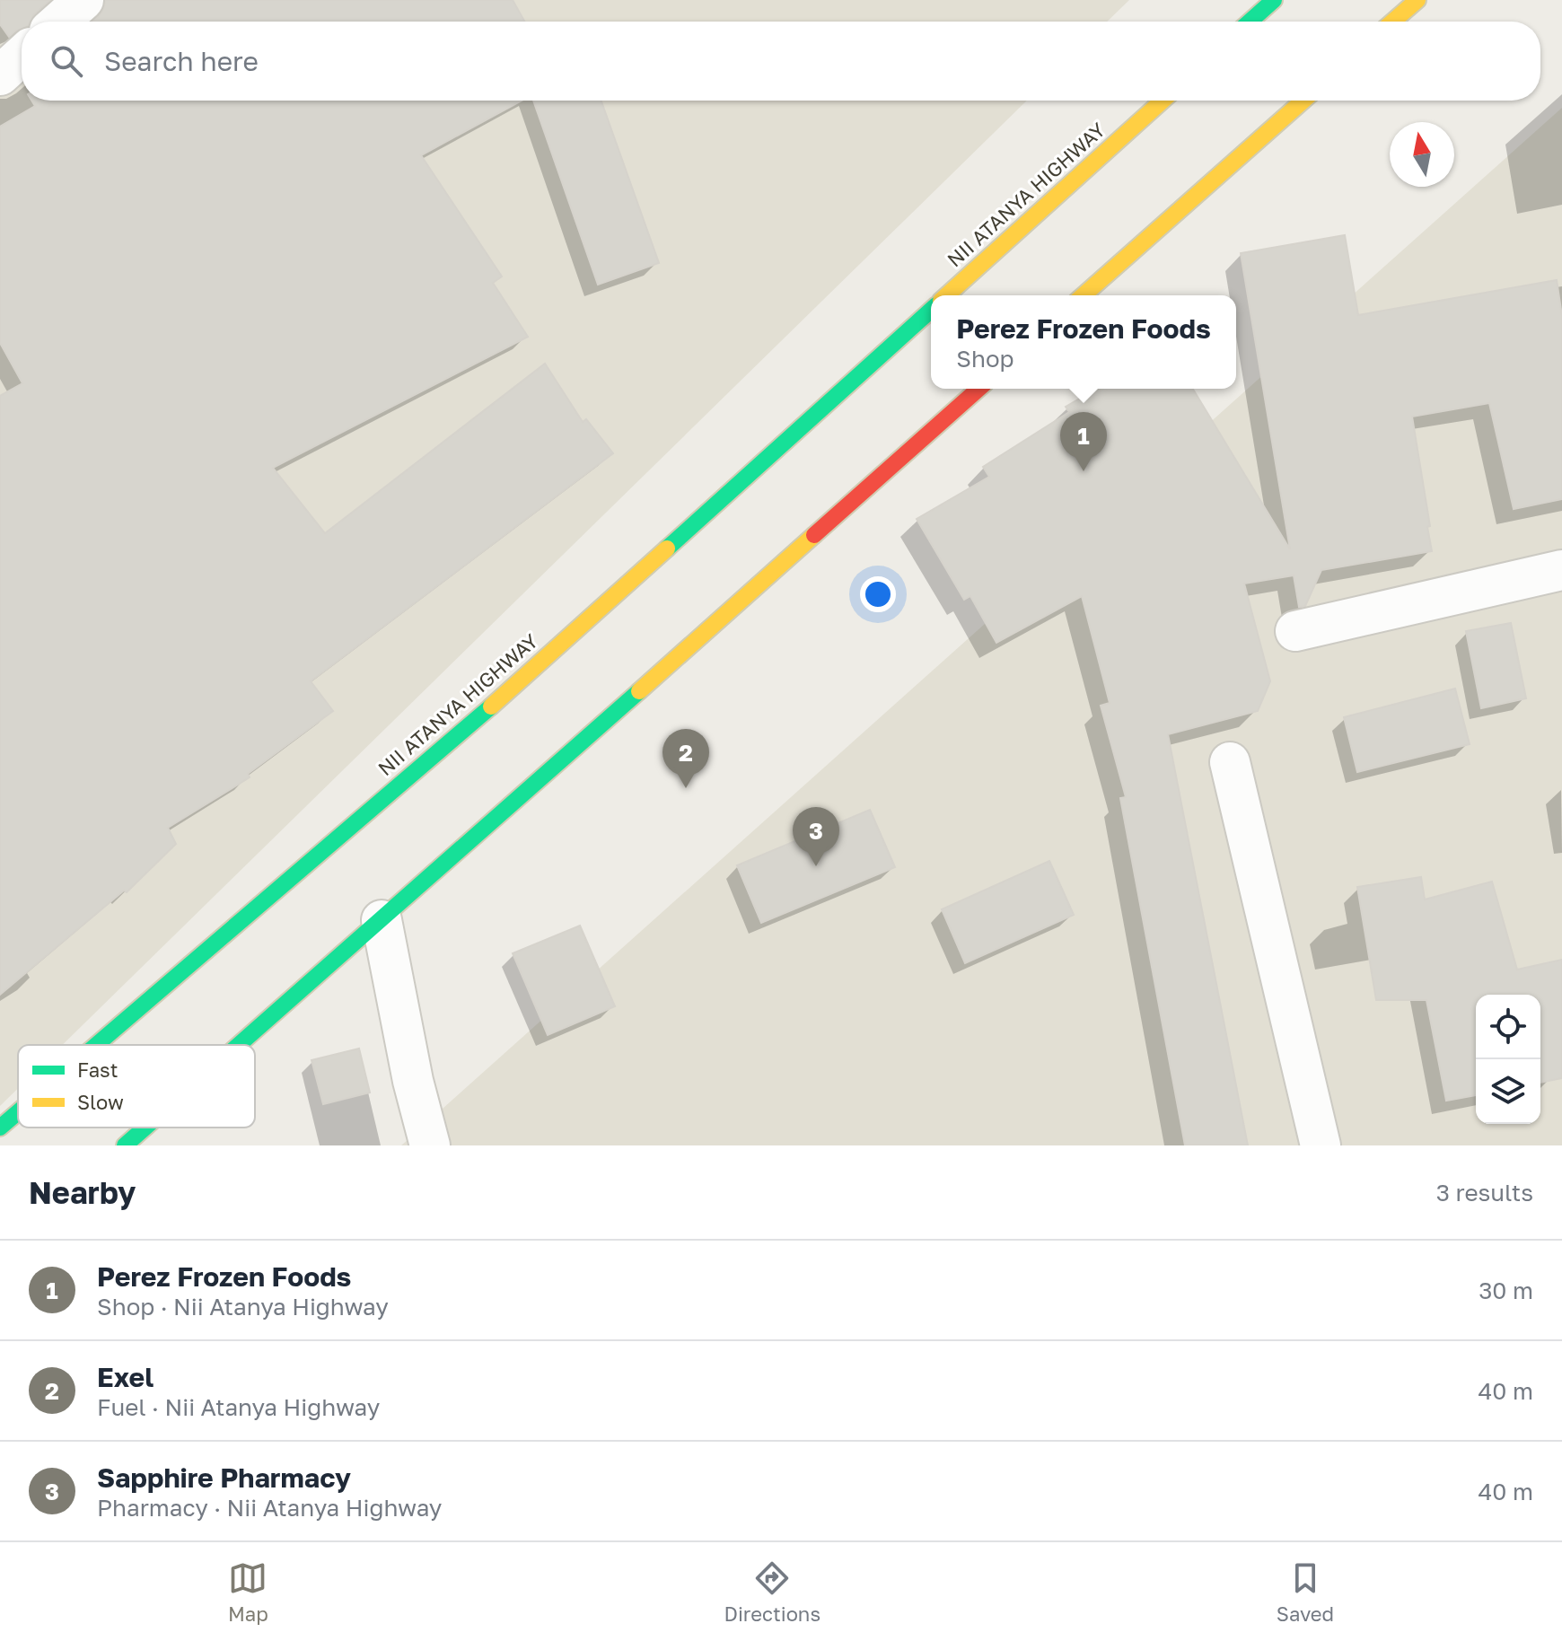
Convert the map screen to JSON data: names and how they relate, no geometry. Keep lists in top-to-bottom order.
{
  "streets": {
    "main road": ["NII ATANYA HIGHWAY"]
  },
  "legend": ["Fast", "Slow"],
  "north": "top",
  "page": {
    "search": "Search here",
    "popup": ["Perez Frozen Foods", "Shop"],
    "pins": ["1", "2", "3"],
    "heading": ["Nearby", "3 results"],
    "list": [
      {
        "mark": "1",
        "name": "Perez Frozen Foods",
        "note": "Shop · Nii Atanya Highway",
        "value": "30 m"
      },
      {
        "mark": "2",
        "name": "Exel",
        "note": "Fuel · Nii Atanya Highway",
        "value": "40 m"
      },
      {
        "mark": "3",
        "name": "Sapphire Pharmacy",
        "note": "Pharmacy · Nii Atanya Highway",
        "value": "40 m"
      }
    ],
    "nav": ["Map", "Directions", "Saved"]
  }
}
